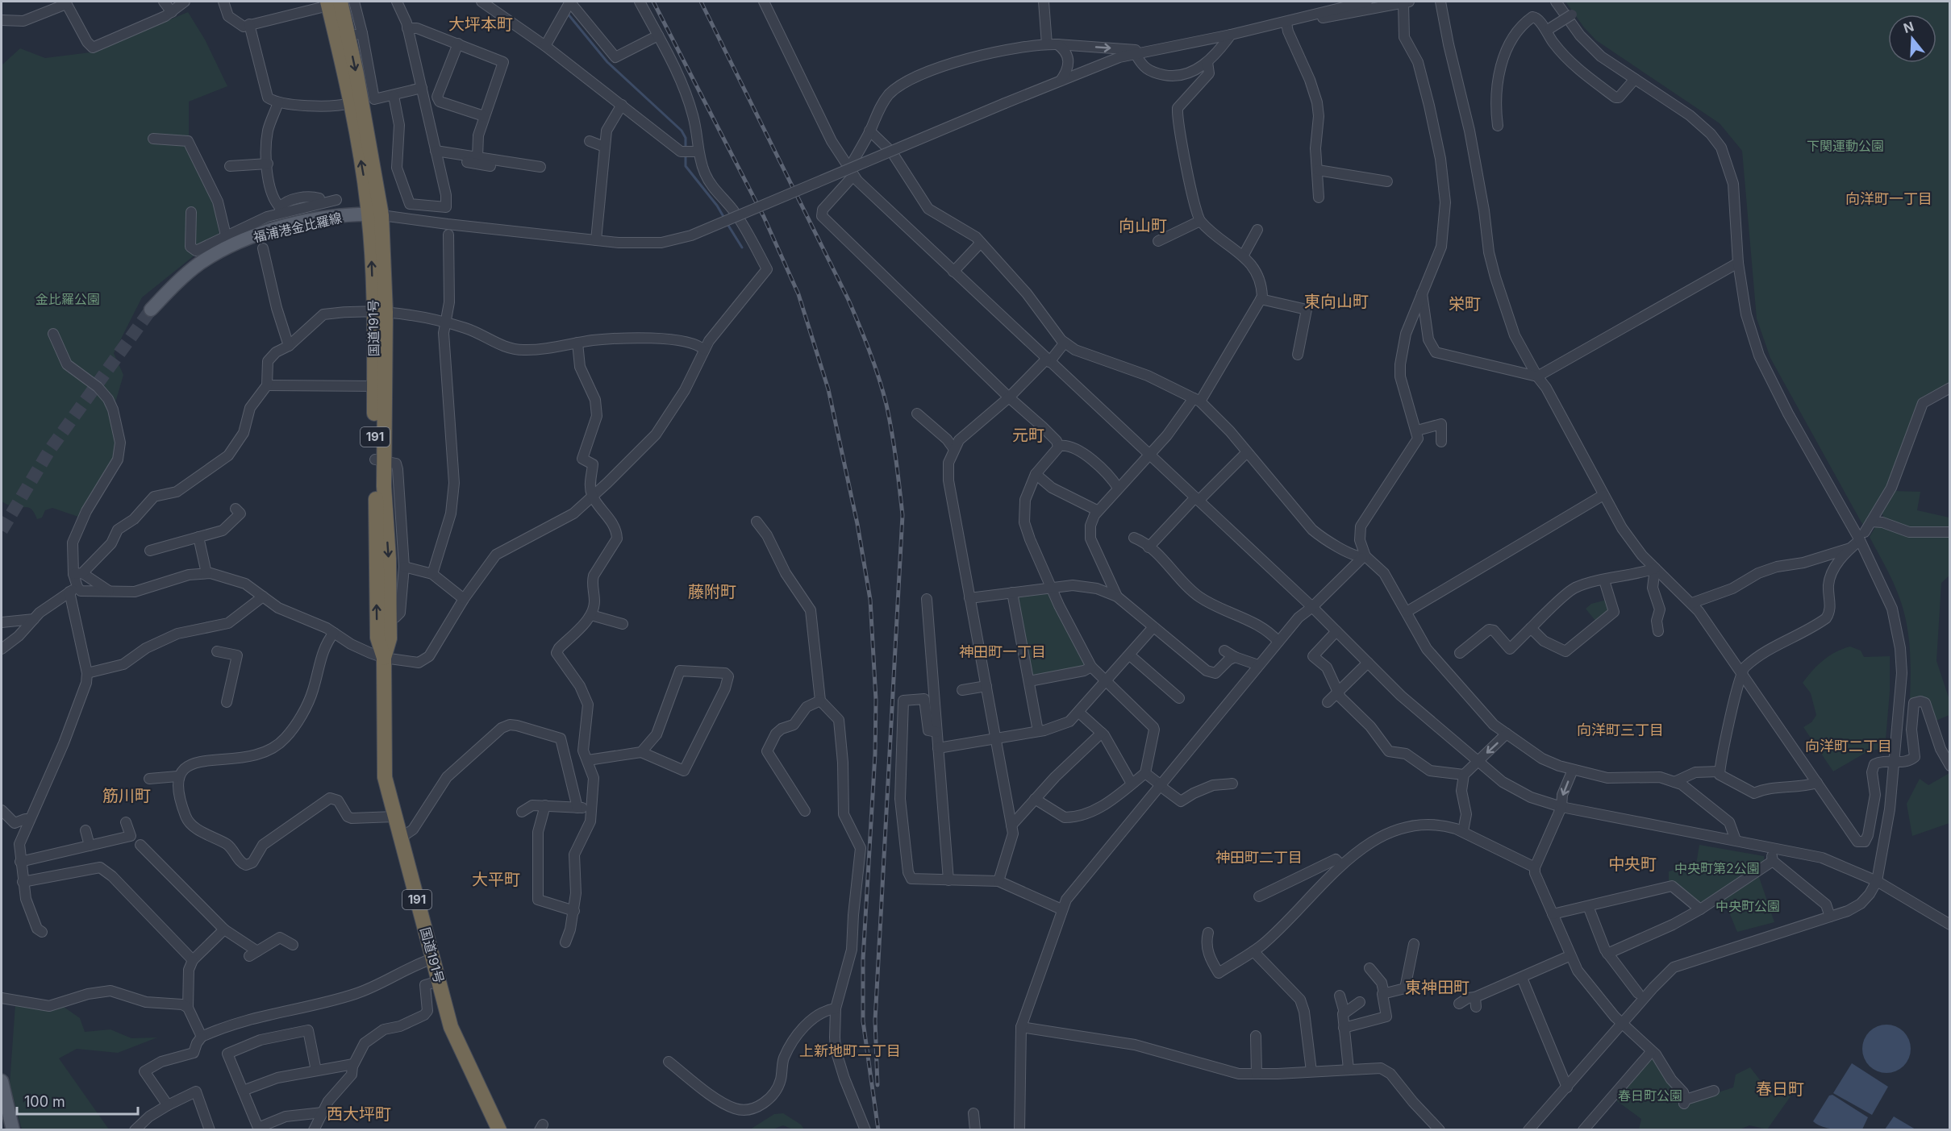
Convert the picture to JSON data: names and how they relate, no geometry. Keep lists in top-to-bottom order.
{
  "streets": {
    "highway": ["国道191号", "191"],
    "main road": ["福浦港金比羅線"]
  },
  "crossings": [
    ["福浦港金比羅線", "国道191号"]
  ],
  "districts": [
    "大坪本町",
    "向洋町一丁目",
    "向山町",
    "東向山町",
    "栄町",
    "元町",
    "藤附町",
    "神田町一丁目",
    "向洋町三丁目",
    "向洋町二丁目",
    "筋川町",
    "神田町二丁目",
    "中央町",
    "大平町",
    "東神田町",
    "上新地町二丁目",
    "春日町",
    "西大坪町"
  ],
  "parks": [
    "下関運動公園",
    "金比羅公園",
    "中央町第2公園",
    "中央町公園",
    "春日町公園"
  ],
  "scale_bar": "100 m",
  "north": "top"
}
